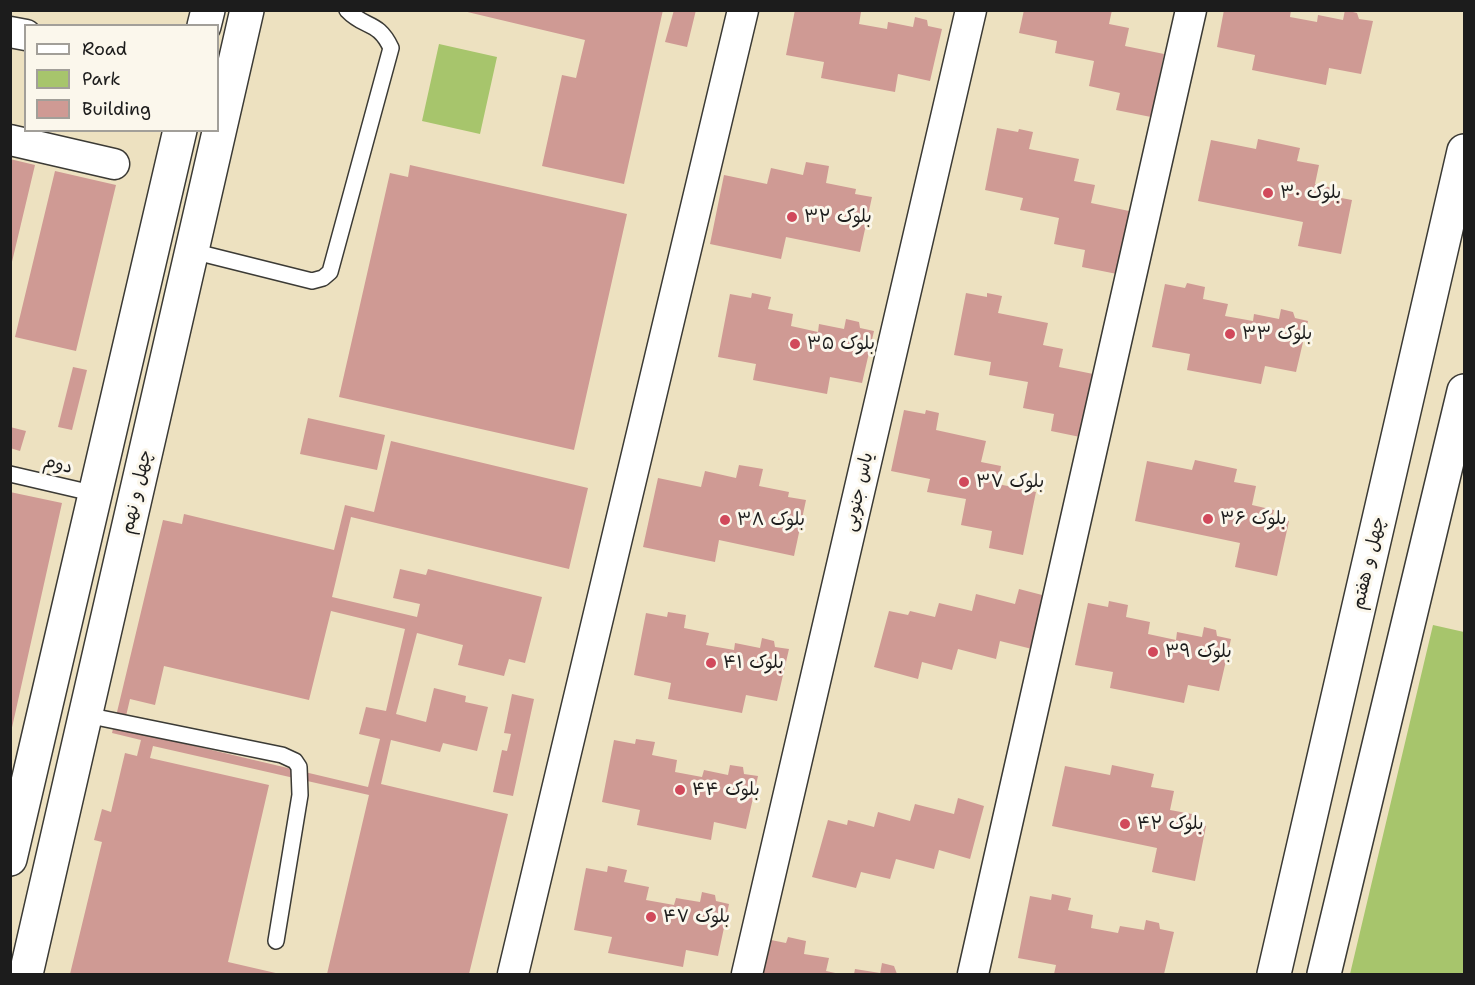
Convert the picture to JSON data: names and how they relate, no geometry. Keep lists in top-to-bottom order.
{
  "streets": {
    "street": ["چهل و نهم", "یاس جنوبی", "چهل و هفتم"],
    "lane": ["دوم"]
  },
  "places": [
    "بلوک ۳۰",
    "بلوک ۳۲",
    "بلوک ۳۳",
    "بلوک ۳۵",
    "بلوک ۳۷",
    "بلوک ۳۶",
    "بلوک ۳۸",
    "بلوک ۳۹",
    "بلوک ۴۱",
    "بلوک ۴۴",
    "بلوک ۴۲",
    "بلوک ۴۷"
  ],
  "legend": ["Road", "Park", "Building"]
}
